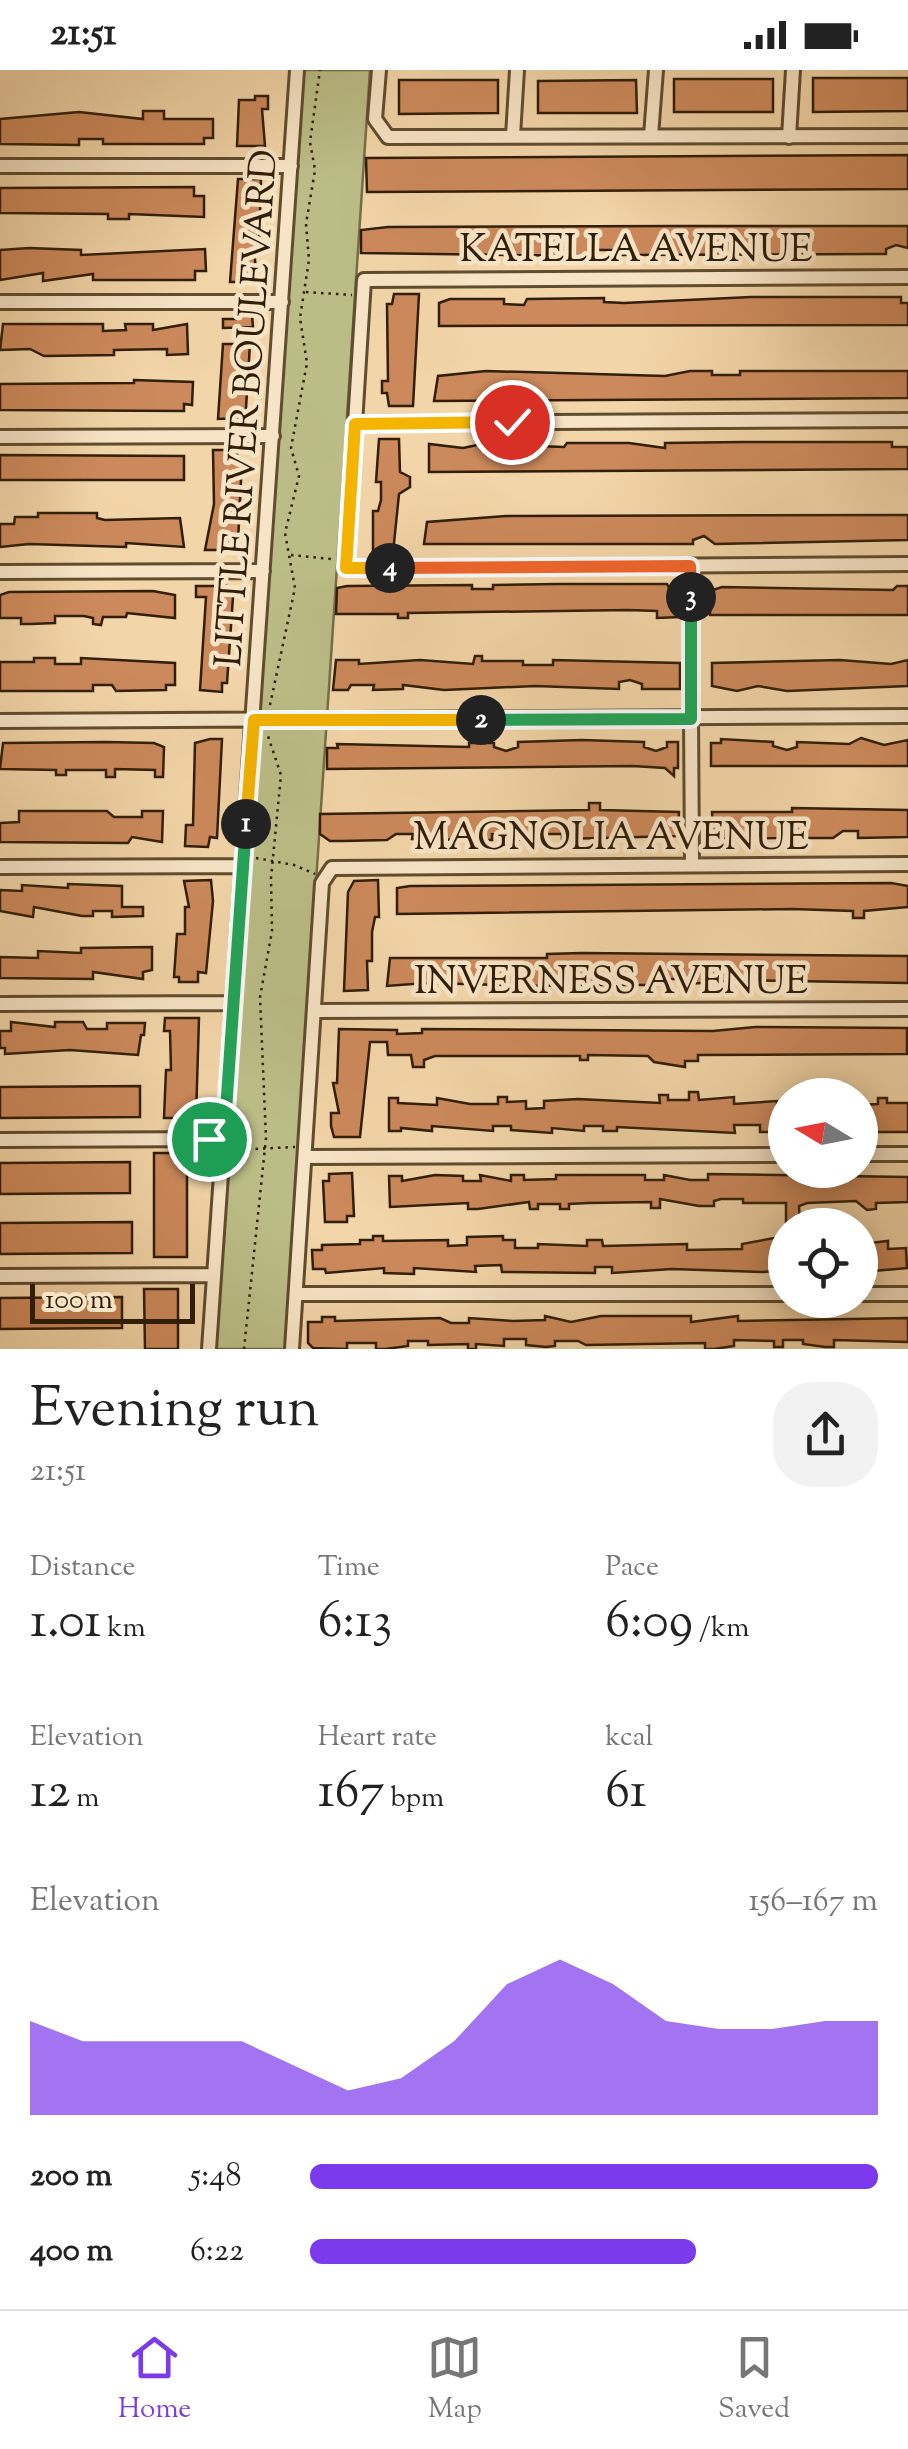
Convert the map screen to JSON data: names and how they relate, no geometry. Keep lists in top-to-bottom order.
{
  "streets": {
    "street": [
      "KATELLA AVENUE",
      "LITTLE RIVER BOULEVARD",
      "MAGNOLIA AVENUE",
      "INVERNESS AVENUE"
    ]
  },
  "scale_bar": "100 m",
  "north": "left",
  "page": {
    "status": "21:51",
    "pins": [
      "4",
      "3",
      "2",
      "1"
    ],
    "scale": "100 m",
    "heading": ["Evening run", "21:51"],
    "stats": [
      ["Distance", "1.01 km"],
      ["Time", "6:13"],
      ["Pace", "6:09 /km"],
      ["Elevation", "12 m"],
      ["Heart rate", "167 bpm"],
      ["kcal", "61"]
    ],
    "chart": ["Elevation", "156–167 m"],
    "list": [
      {
        "name": "200 m",
        "note": "5:48"
      },
      {
        "name": "400 m",
        "note": "6:22"
      }
    ],
    "tabs": ["Home", "Map", "Saved"]
  }
}
